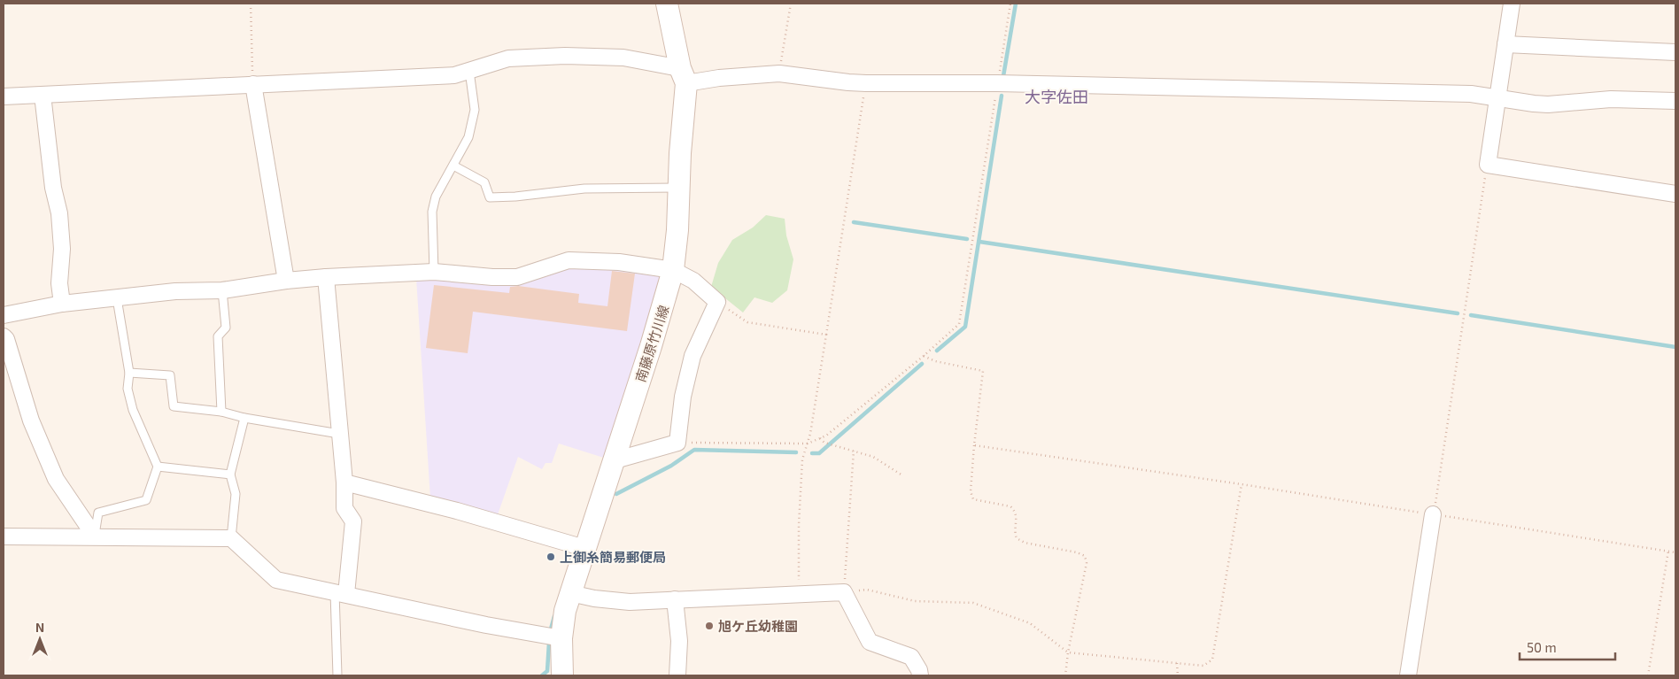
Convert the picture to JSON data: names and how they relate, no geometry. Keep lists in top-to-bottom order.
{
  "streets": {
    "main road": ["南藤原竹川線"]
  },
  "districts": ["大字佐田"],
  "places": ["上御糸簡易郵便局", "旭ケ丘幼稚園"],
  "scale_bar": "50 m",
  "north": "top"
}
